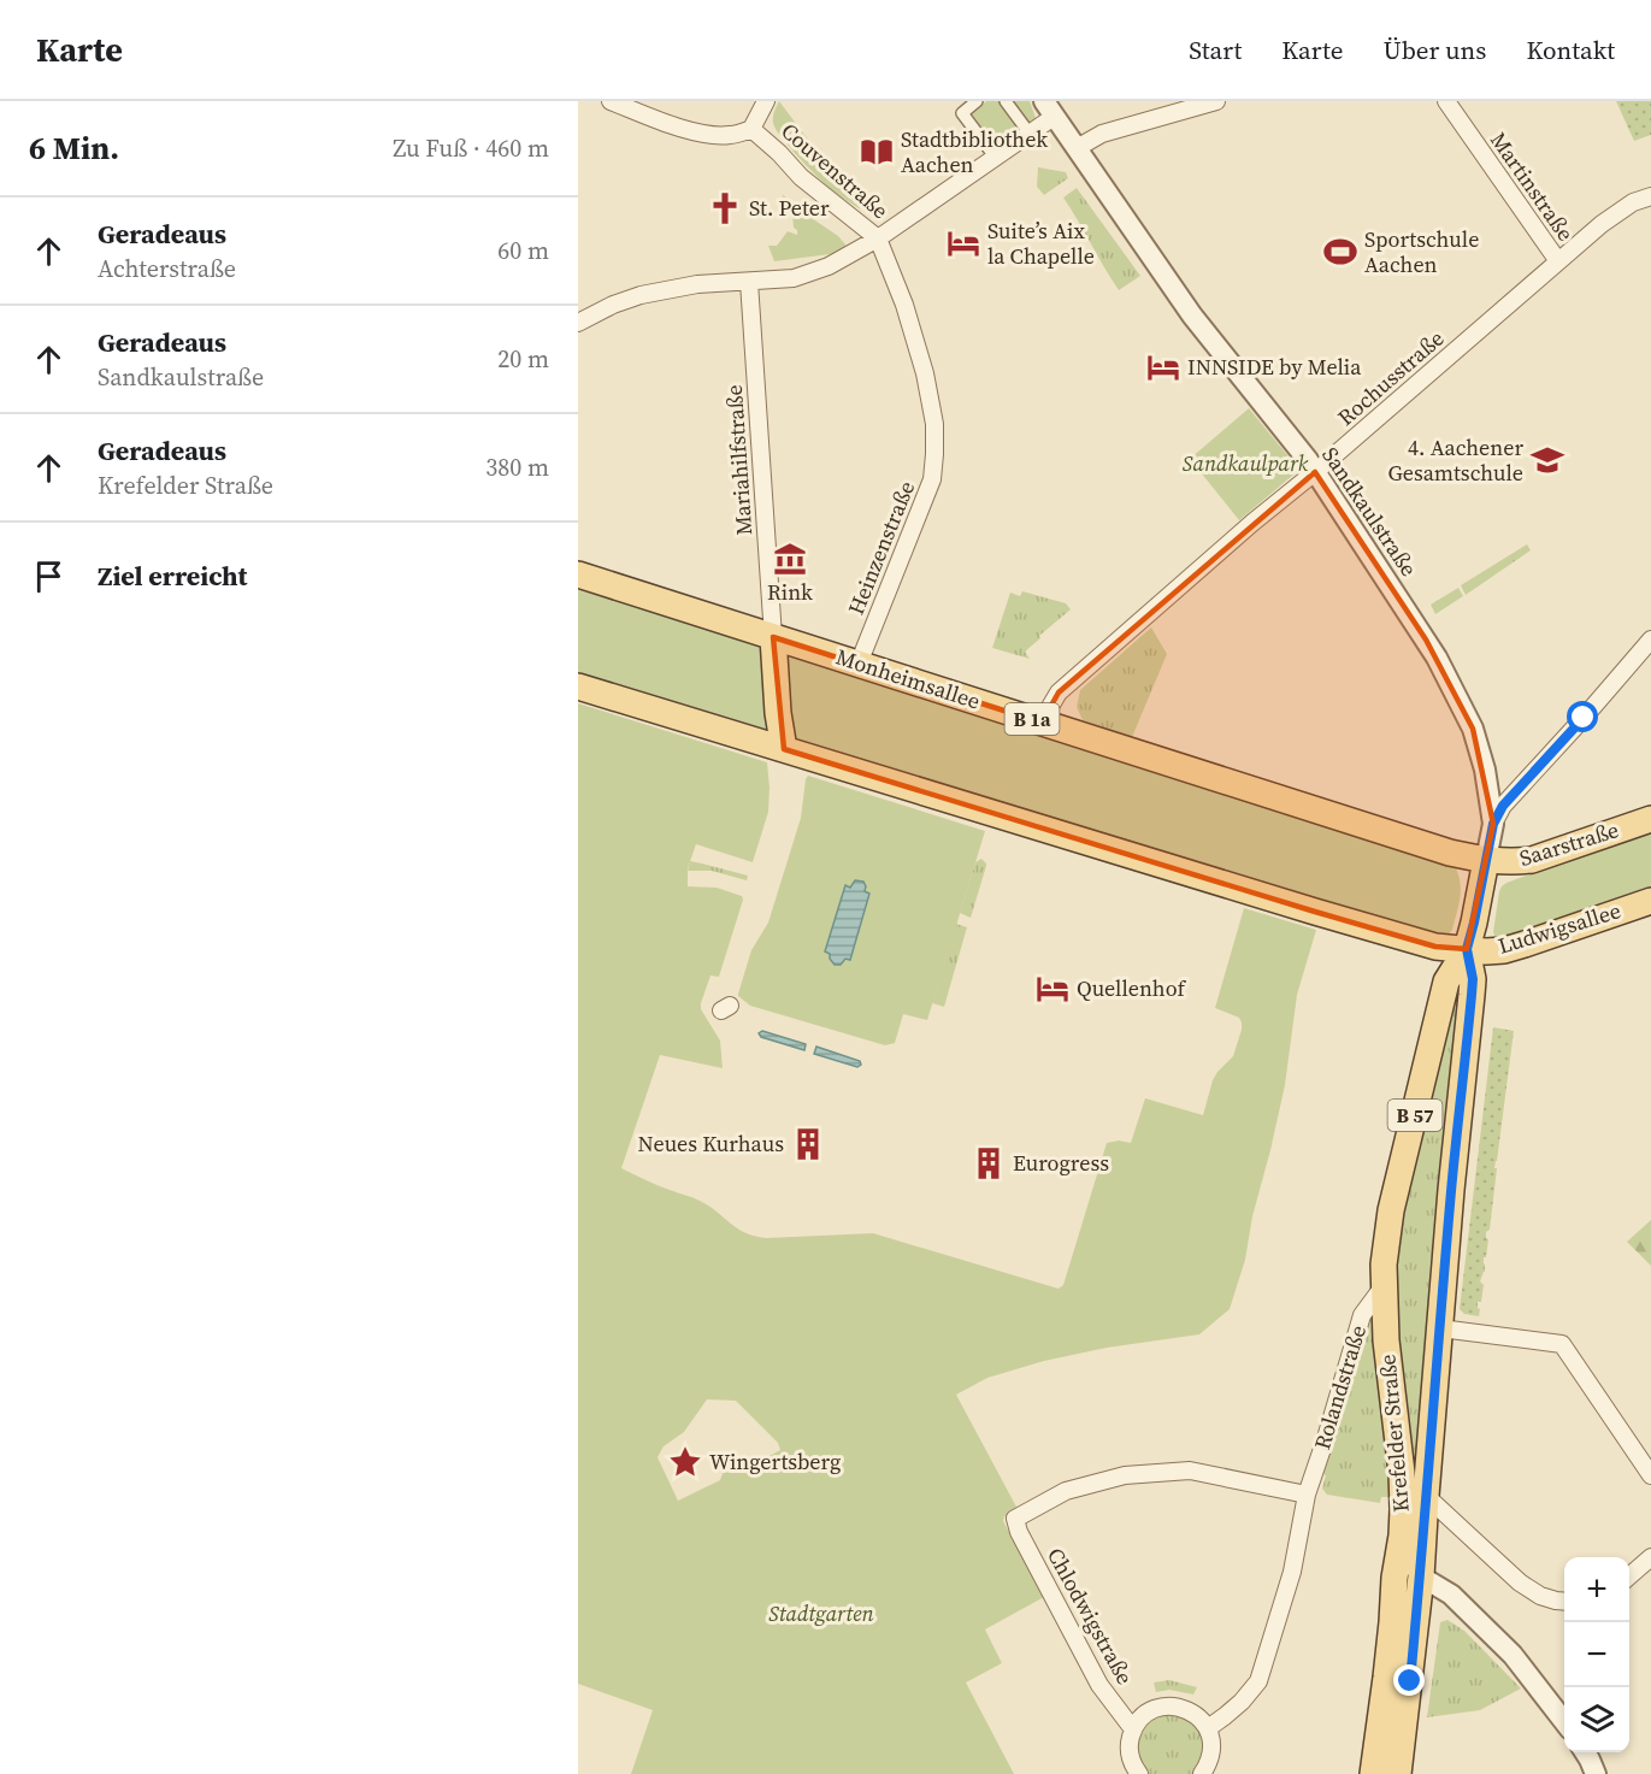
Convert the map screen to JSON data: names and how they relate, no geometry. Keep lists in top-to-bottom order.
{
  "streets": {
    "main road": [
      "Monheimsallee",
      "B 1a",
      "Saarstraße",
      "Ludwigsallee",
      "B 57",
      "Krefelder Straße"
    ],
    "street": [
      "Couvenstraße",
      "Martinstraße",
      "Rochusstraße",
      "Mariahilfstraße",
      "Sandkaulstraße",
      "Heinzenstraße",
      "Rolandstraße",
      "Chlodwigstraße"
    ]
  },
  "crossings": [
    ["Couvenstraße", "Heinzenstraße"],
    ["Martinstraße", "Rochusstraße"],
    ["Rochusstraße", "Sandkaulstraße"],
    ["Rochusstraße", "Monheimsallee"],
    ["Mariahilfstraße", "Monheimsallee"],
    ["Sandkaulstraße", "Monheimsallee"],
    ["Sandkaulstraße", "Saarstraße"],
    ["Sandkaulstraße", "Krefelder Straße"],
    ["Heinzenstraße", "Monheimsallee"],
    ["Monheimsallee", "Saarstraße"],
    ["Monheimsallee", "Krefelder Straße"],
    ["Saarstraße", "Krefelder Straße"],
    ["Ludwigsallee", "B 57"],
    ["Ludwigsallee", "Krefelder Straße"],
    ["B 57", "Rolandstraße"],
    ["B 57", "Krefelder Straße"],
    ["Rolandstraße", "Krefelder Straße"],
    ["Rolandstraße", "Chlodwigstraße"]
  ],
  "parks": ["Sandkaulpark", "Stadtgarten"],
  "places": {
    "library": ["Stadtbibliothek Aachen"],
    "church": ["St. Peter"],
    "hotel": ["Suite’s Aix la Chapelle", "INNSIDE by Melia", "Quellenhof"],
    "sports": ["Sportschule Aachen"],
    "school or university": ["4. Aachener Gesamtschule"],
    "museum": ["Rink"],
    "building": ["Neues Kurhaus", "Eurogress"],
    "place": ["Wingertsberg"]
  },
  "page": {
    "header": "Karte",
    "nav": [
      "Start",
      "Karte",
      "Über uns",
      "Kontakt"
    ],
    "heading": ["6 Min.", "Zu Fuß · 460 m"],
    "list": [
      ["Geradeaus", "Achterstraße", "60 m"],
      ["Geradeaus", "Sandkaulstraße", "20 m"],
      ["Geradeaus", "Krefelder Straße", "380 m"],
      "Ziel erreicht"
    ],
    "map_buttons": ["+", "−"]
  }
}
